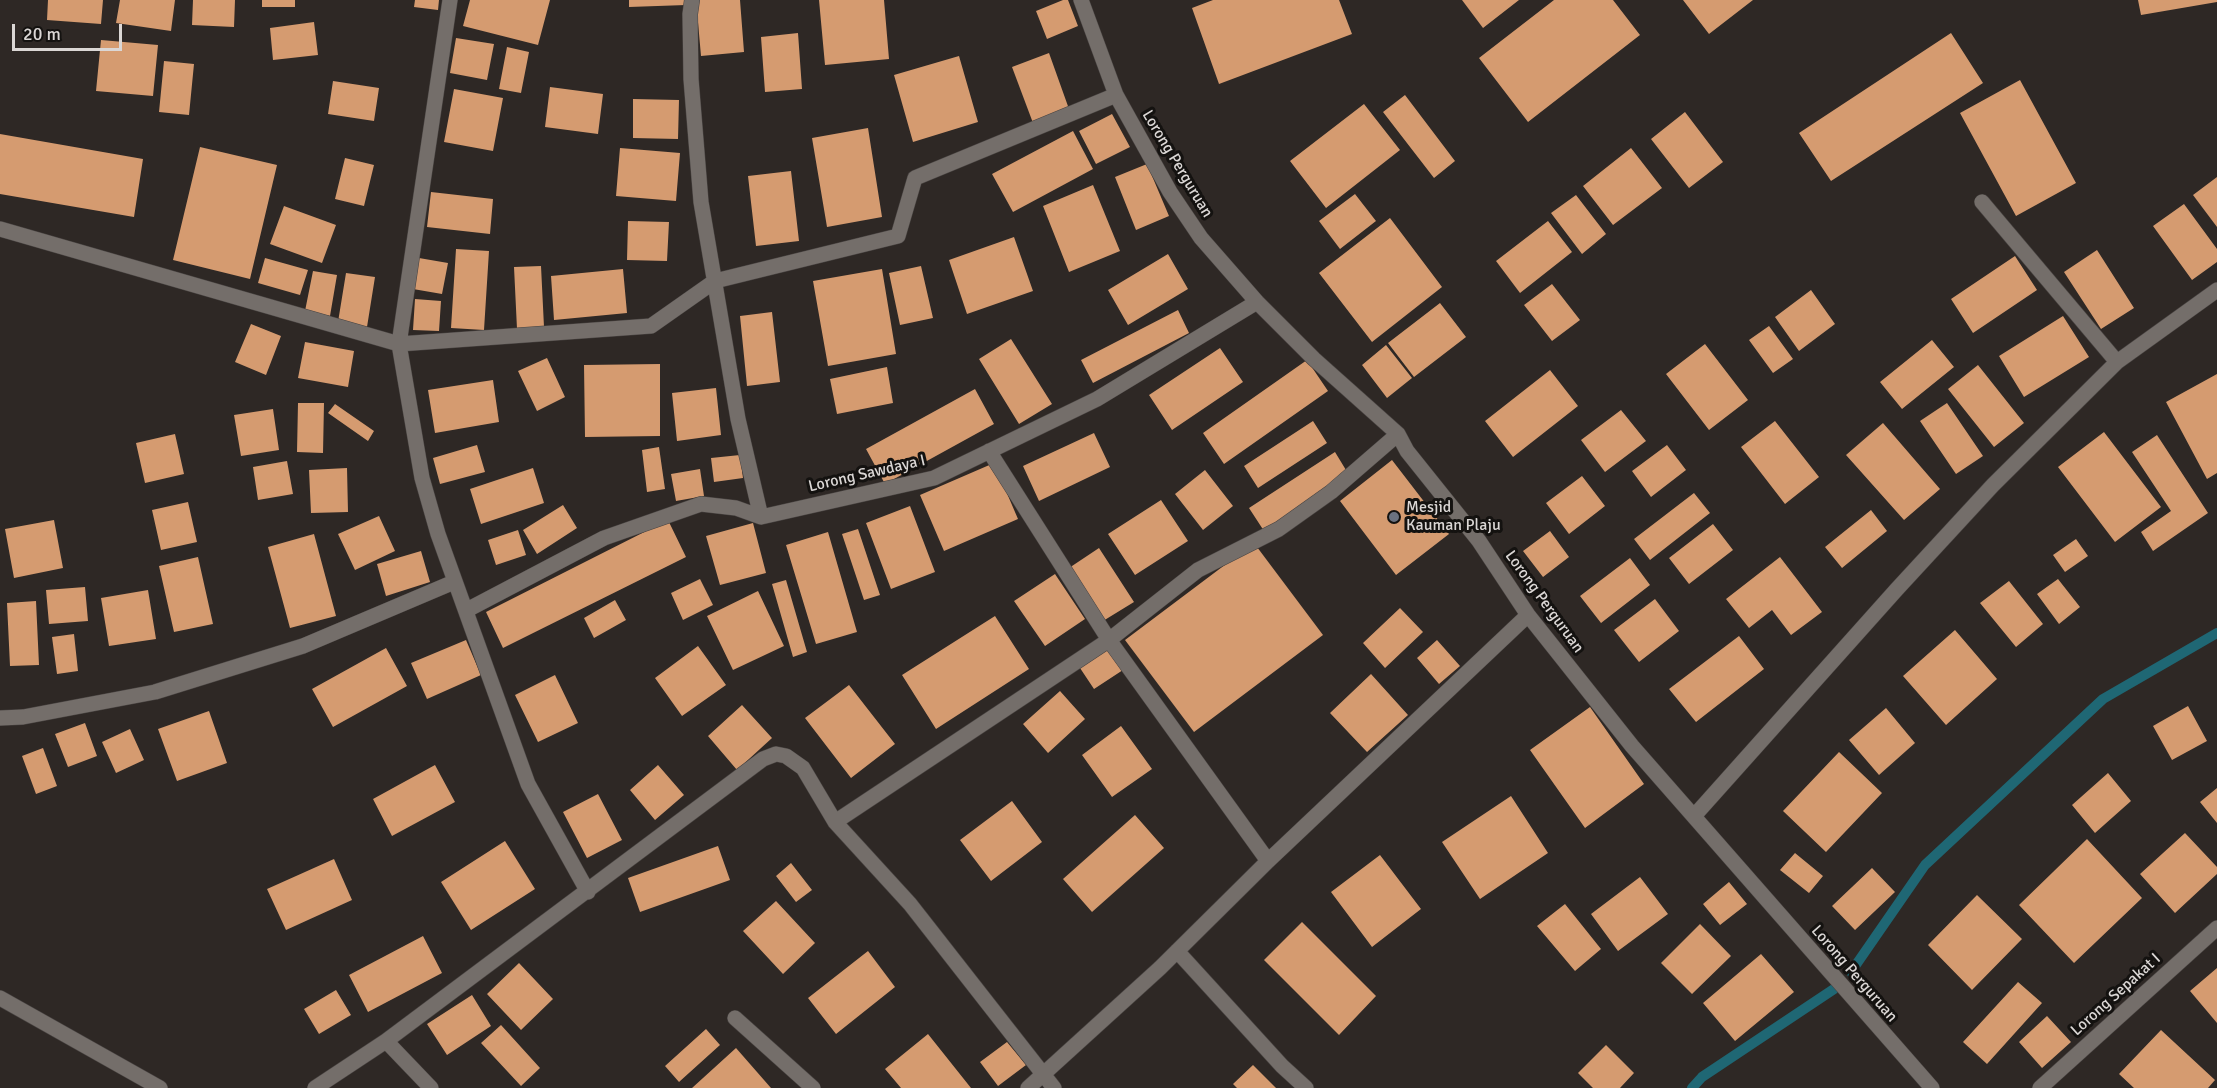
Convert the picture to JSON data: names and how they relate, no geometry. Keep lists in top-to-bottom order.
{
  "streets": {
    "street": ["Lorong Perguruan", "Lorong Sawdaya I", "Lorong Sepakat I"]
  },
  "crossings": [
    ["Lorong Perguruan", "Lorong Sawdaya I"]
  ],
  "places": ["Mesjid Kauman Plaju"],
  "scale_bar": "20 m"
}
